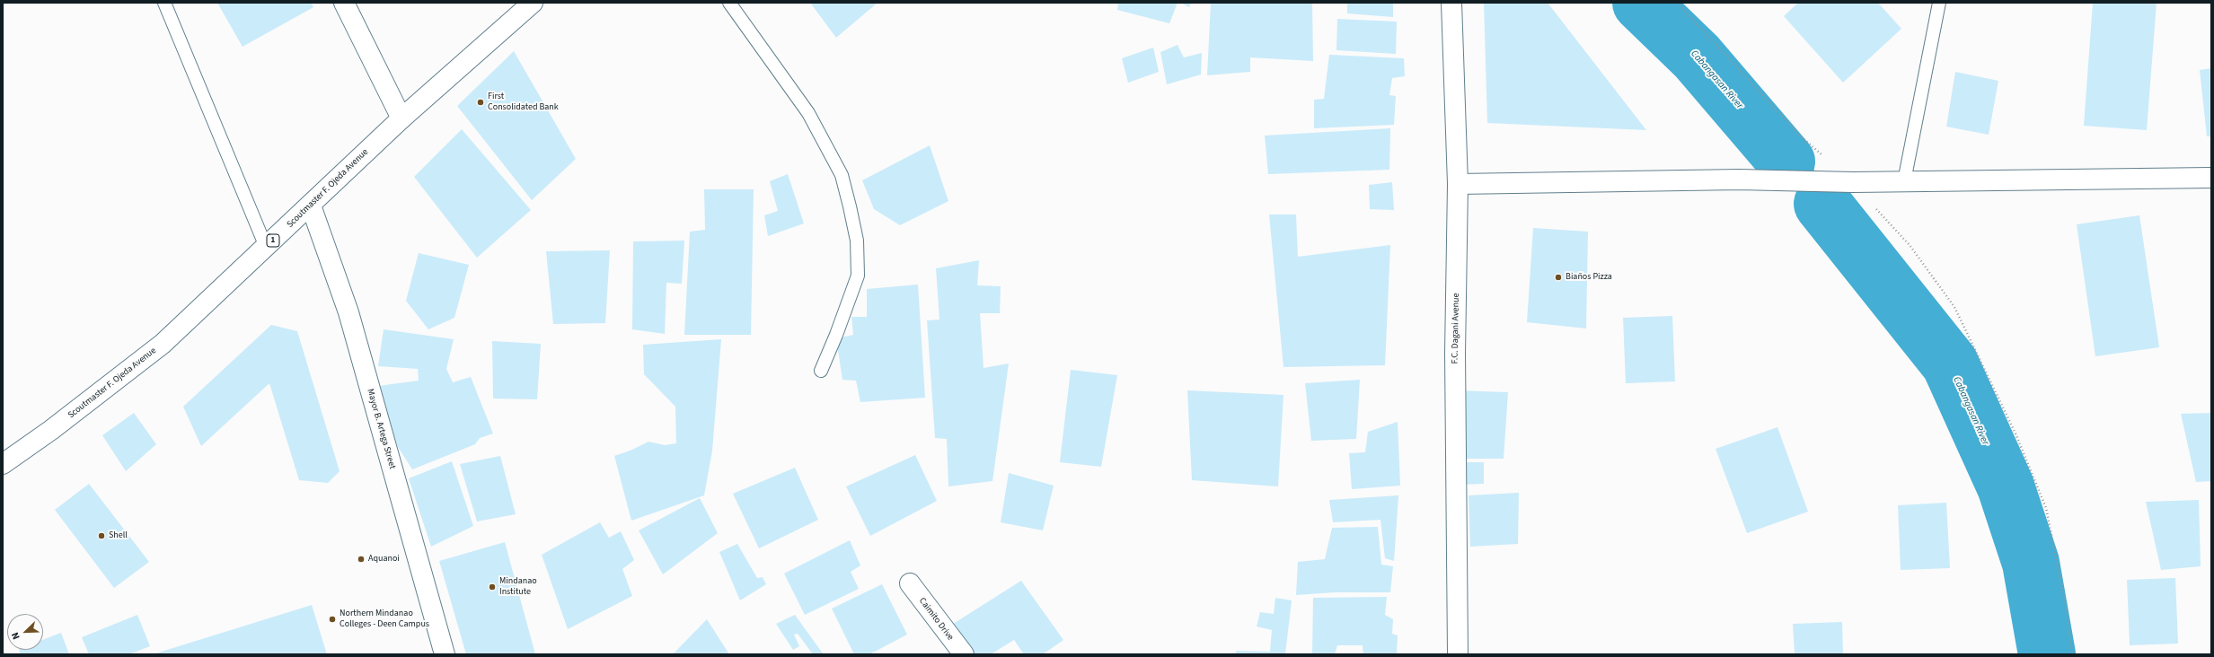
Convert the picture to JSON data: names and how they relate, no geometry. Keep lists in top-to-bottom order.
{
  "streets": {
    "main road": [
      "Scoutmaster F. Ojeda Avenue",
      "1",
      "F.C. Dagani Avenue",
      "Mayor B. Artega Street",
      "Caimito Drive"
    ]
  },
  "crossings": [
    ["Scoutmaster F. Ojeda Avenue", "Mayor B. Artega Street"]
  ],
  "water": ["Cabangasan River"],
  "places": [
    "First Consolidated Bank",
    "Biaños Pizza",
    "Shell",
    "Aquanoi",
    "Mindanao Institute",
    "Northern Mindanao Colleges - Deen Campus"
  ],
  "north": "bottom left"
}
